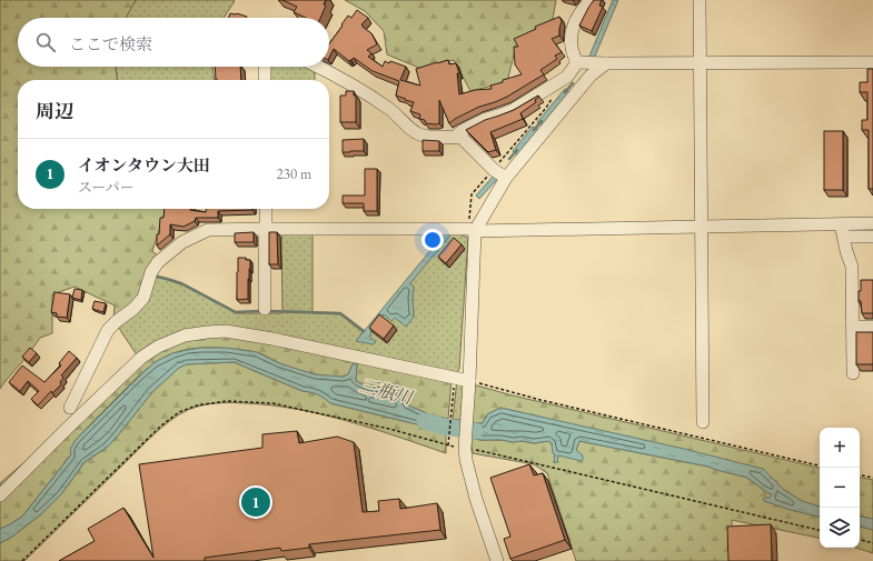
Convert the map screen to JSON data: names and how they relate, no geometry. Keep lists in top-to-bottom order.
{
  "water": ["三瓶川"],
  "page": {
    "search": "ここで検索",
    "heading": "周辺",
    "list": [
      {
        "mark": "1",
        "name": "イオンタウン大田",
        "note": "スーパー",
        "value": "230 m"
      }
    ],
    "map_buttons": ["+", "−"],
    "pins": "1"
  }
}
